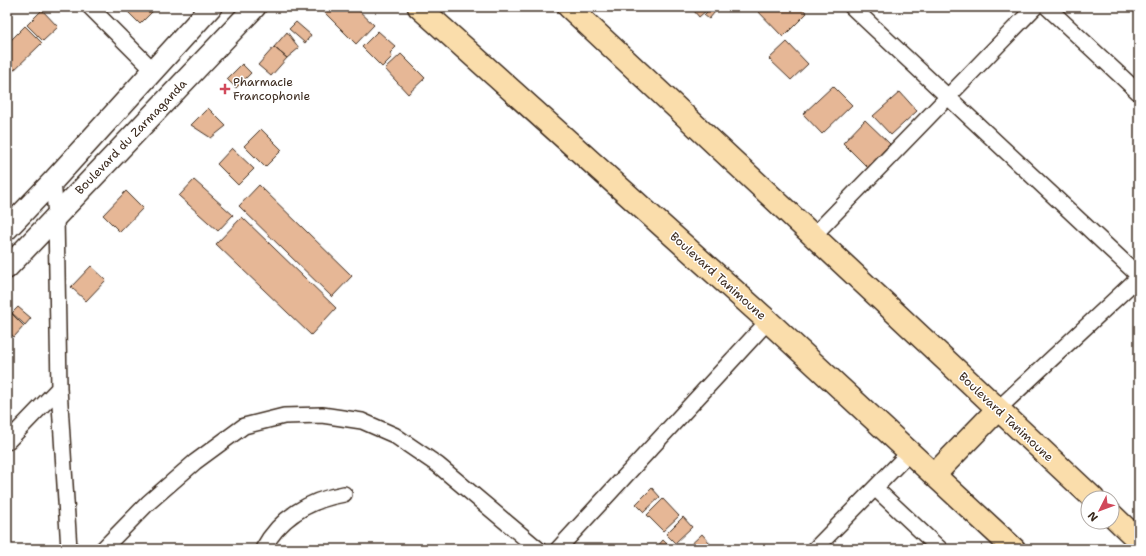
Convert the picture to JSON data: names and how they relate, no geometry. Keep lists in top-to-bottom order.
{
  "streets": {
    "main road": ["Boulevard du Zarmaganda", "Boulevard Tanimoune"]
  },
  "places": {
    "health": ["Pharmacie Francophonie"]
  },
  "north": "bottom left"
}
